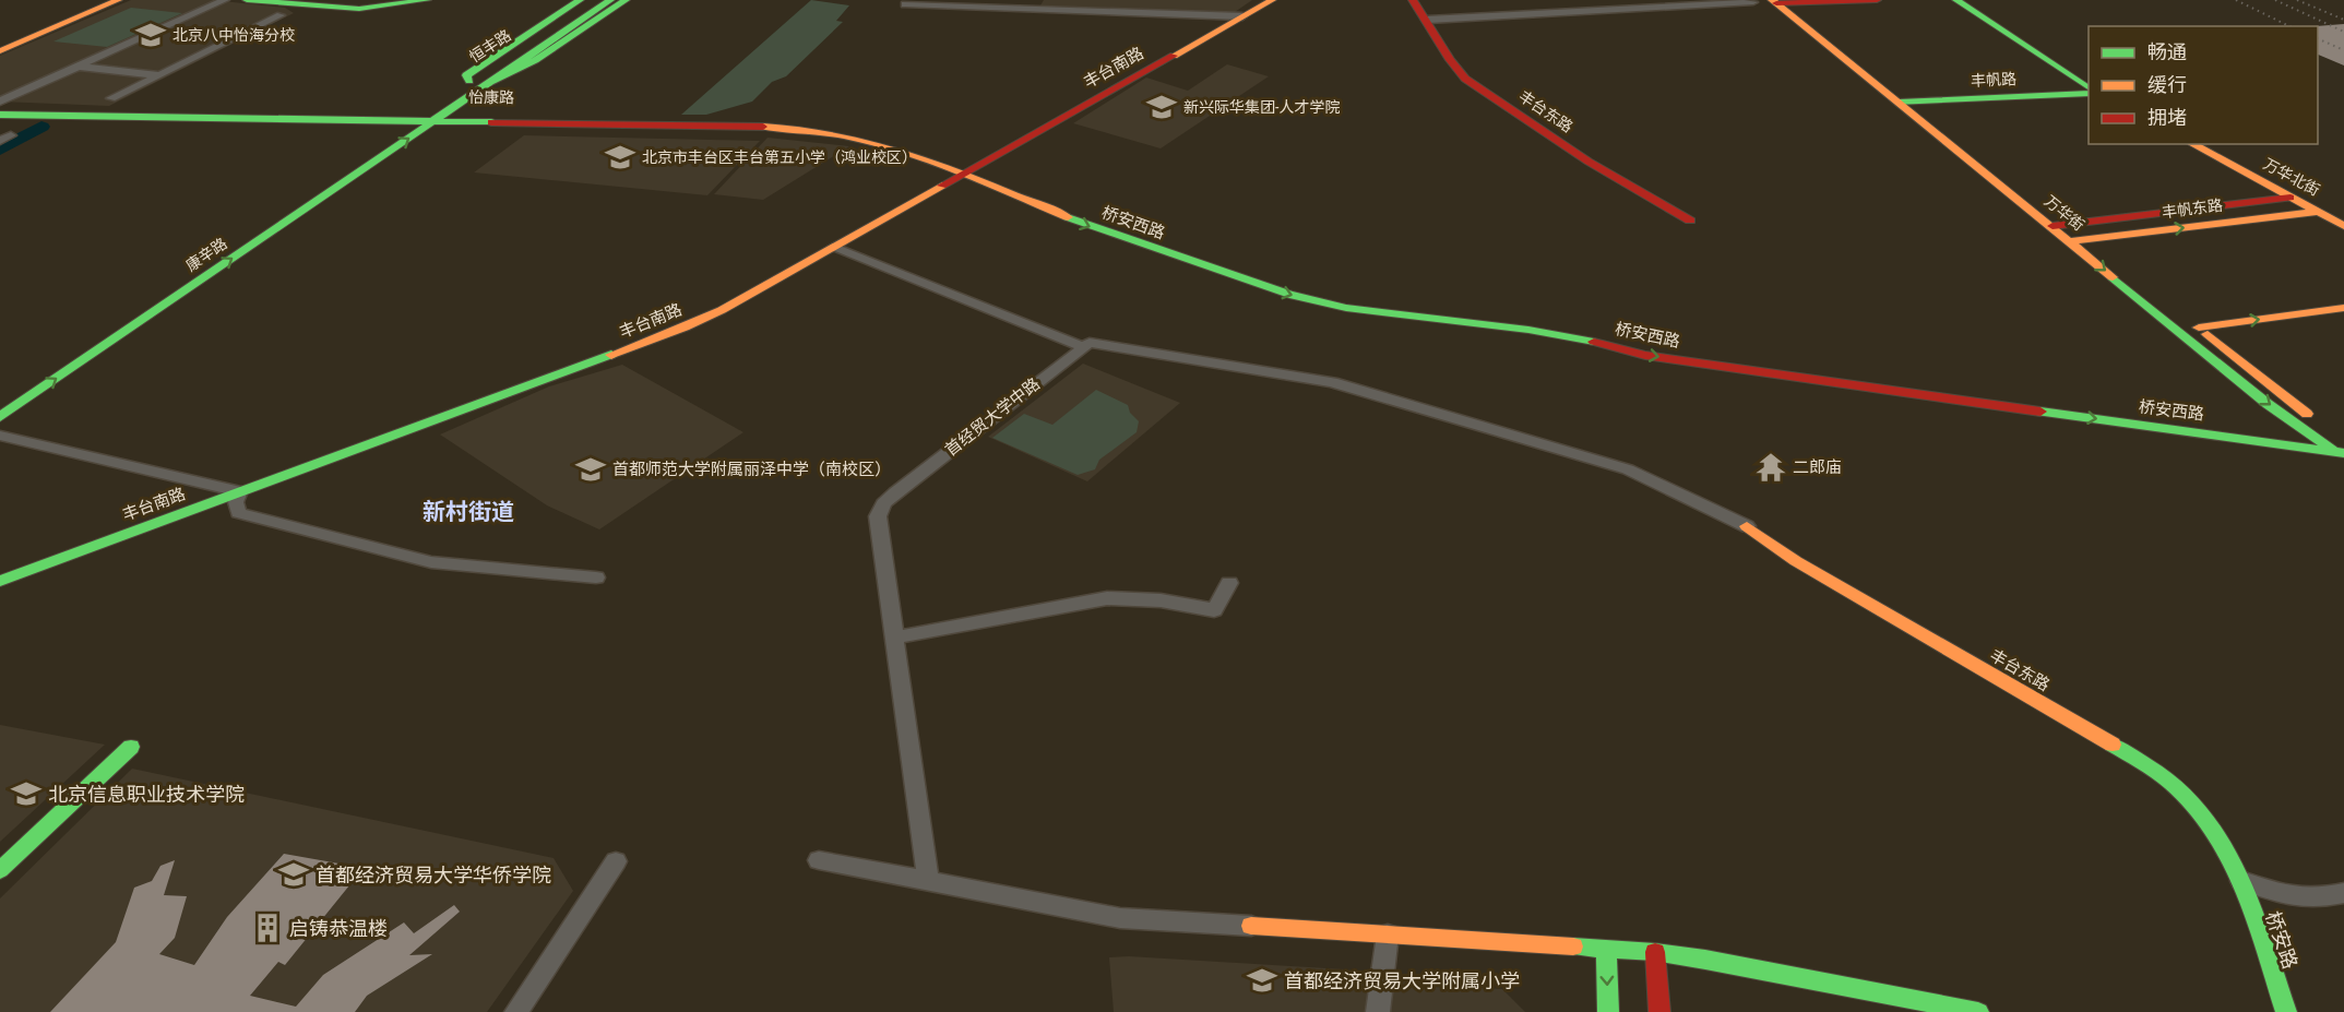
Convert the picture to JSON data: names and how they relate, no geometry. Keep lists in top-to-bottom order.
{
  "streets": {
    "main road": [
      "恒丰路",
      "丰台南路",
      "丰帆路",
      "怡康路",
      "丰台东路",
      "万华北街",
      "丰帆东路",
      "万华街",
      "桥安西路",
      "康辛路",
      "桥安路"
    ],
    "street": ["首经贸大学中路"]
  },
  "crossings": [
    ["恒丰路", "怡康路"],
    ["恒丰路", "康辛路"],
    ["丰台南路", "怡康路"],
    ["丰台南路", "桥安西路"],
    ["丰帆路", "万华街"],
    ["怡康路", "桥安西路"],
    ["怡康路", "康辛路"],
    ["丰台东路", "桥安路"],
    ["万华北街", "丰帆东路"],
    ["丰帆东路", "万华街"],
    ["万华街", "桥安西路"]
  ],
  "districts": ["新村街道"],
  "places": {
    "school or university": [
      "北京八中怡海分校",
      "新兴际华集团-人才学院",
      "北京市丰台区丰台第五小学（鸿业校区）",
      "首都师范大学附属丽泽中学（南校区）",
      "北京信息职业技术学院",
      "首都经济贸易大学华侨学院",
      "首都经济贸易大学附属小学"
    ],
    "temple": ["二郎庙"],
    "building": ["启铸恭温楼"]
  },
  "legend": ["畅通", "缓行", "拥堵"]
}
